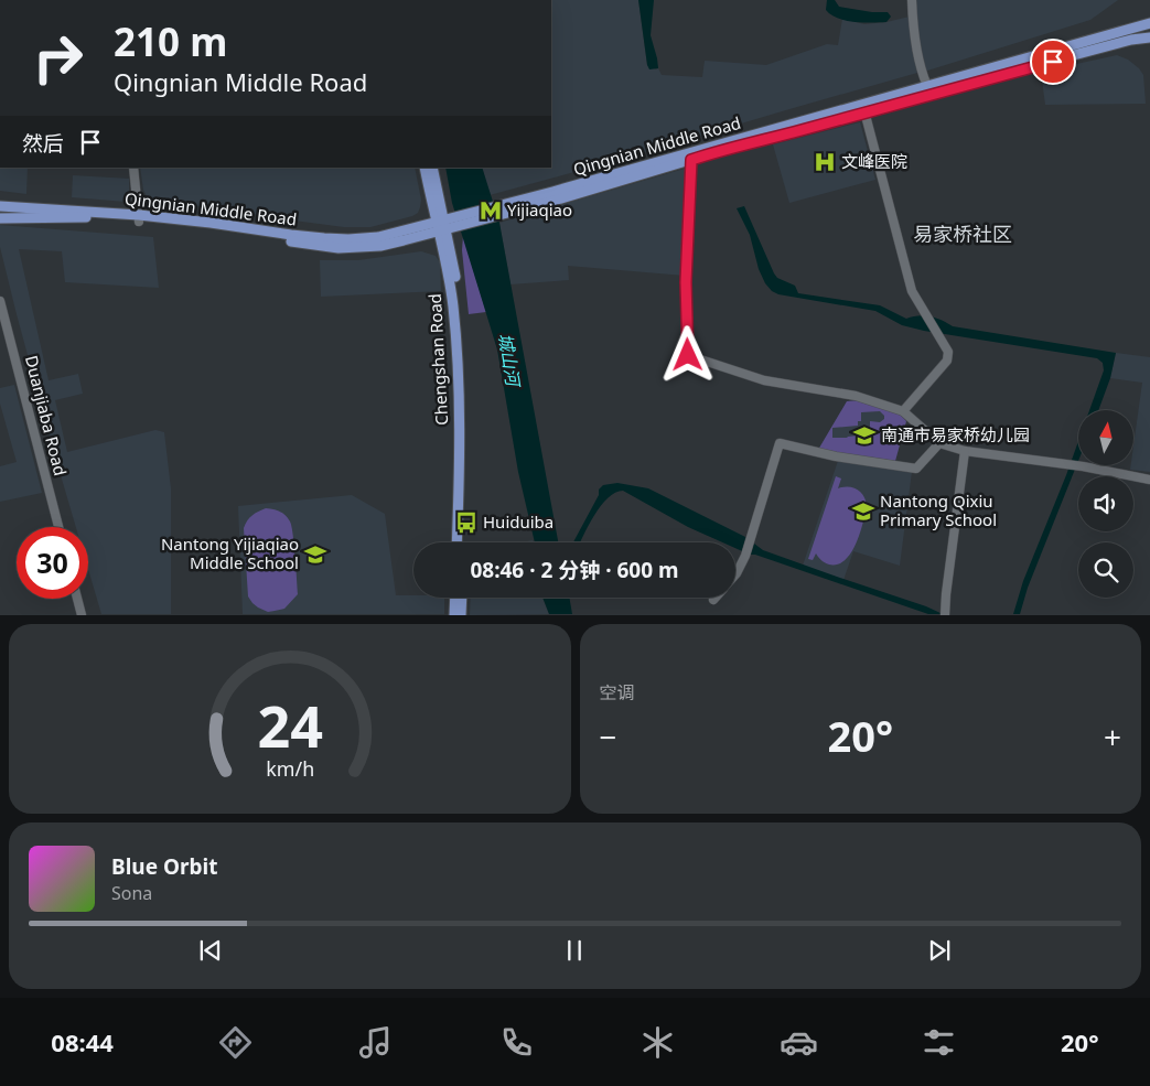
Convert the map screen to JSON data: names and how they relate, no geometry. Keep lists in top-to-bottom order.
{
  "streets": {
    "main road": ["Qingnian Middle Road", "Chengshan Road"],
    "street": ["Duanjiaba Road"]
  },
  "crossings": [
    ["Qingnian Middle Road", "Chengshan Road"]
  ],
  "districts": ["易家桥社区"],
  "water": ["城山河"],
  "places": {
    "hospital": ["文峰医院"],
    "metro station": ["Yijiaqiao"],
    "school or university": ["南通市易家桥幼儿园", "Nantong Qixiu Primary School", "Nantong Yijiaqiao Middle School"],
    "bus stop": ["Huiduiba"]
  },
  "north": "top",
  "page": {
    "turn": ["210 m", "Qingnian Middle Road"],
    "then": "然后",
    "limit": "30",
    "trip": "08:46 · 2 分钟 · 600 m",
    "tile": "空调",
    "heat": ["−", "20°", "+"],
    "song": ["Blue Orbit", "Sona"],
    "tabs": ["08:44", "20°"],
    "gauge": ["24", "km/h"]
  }
}
